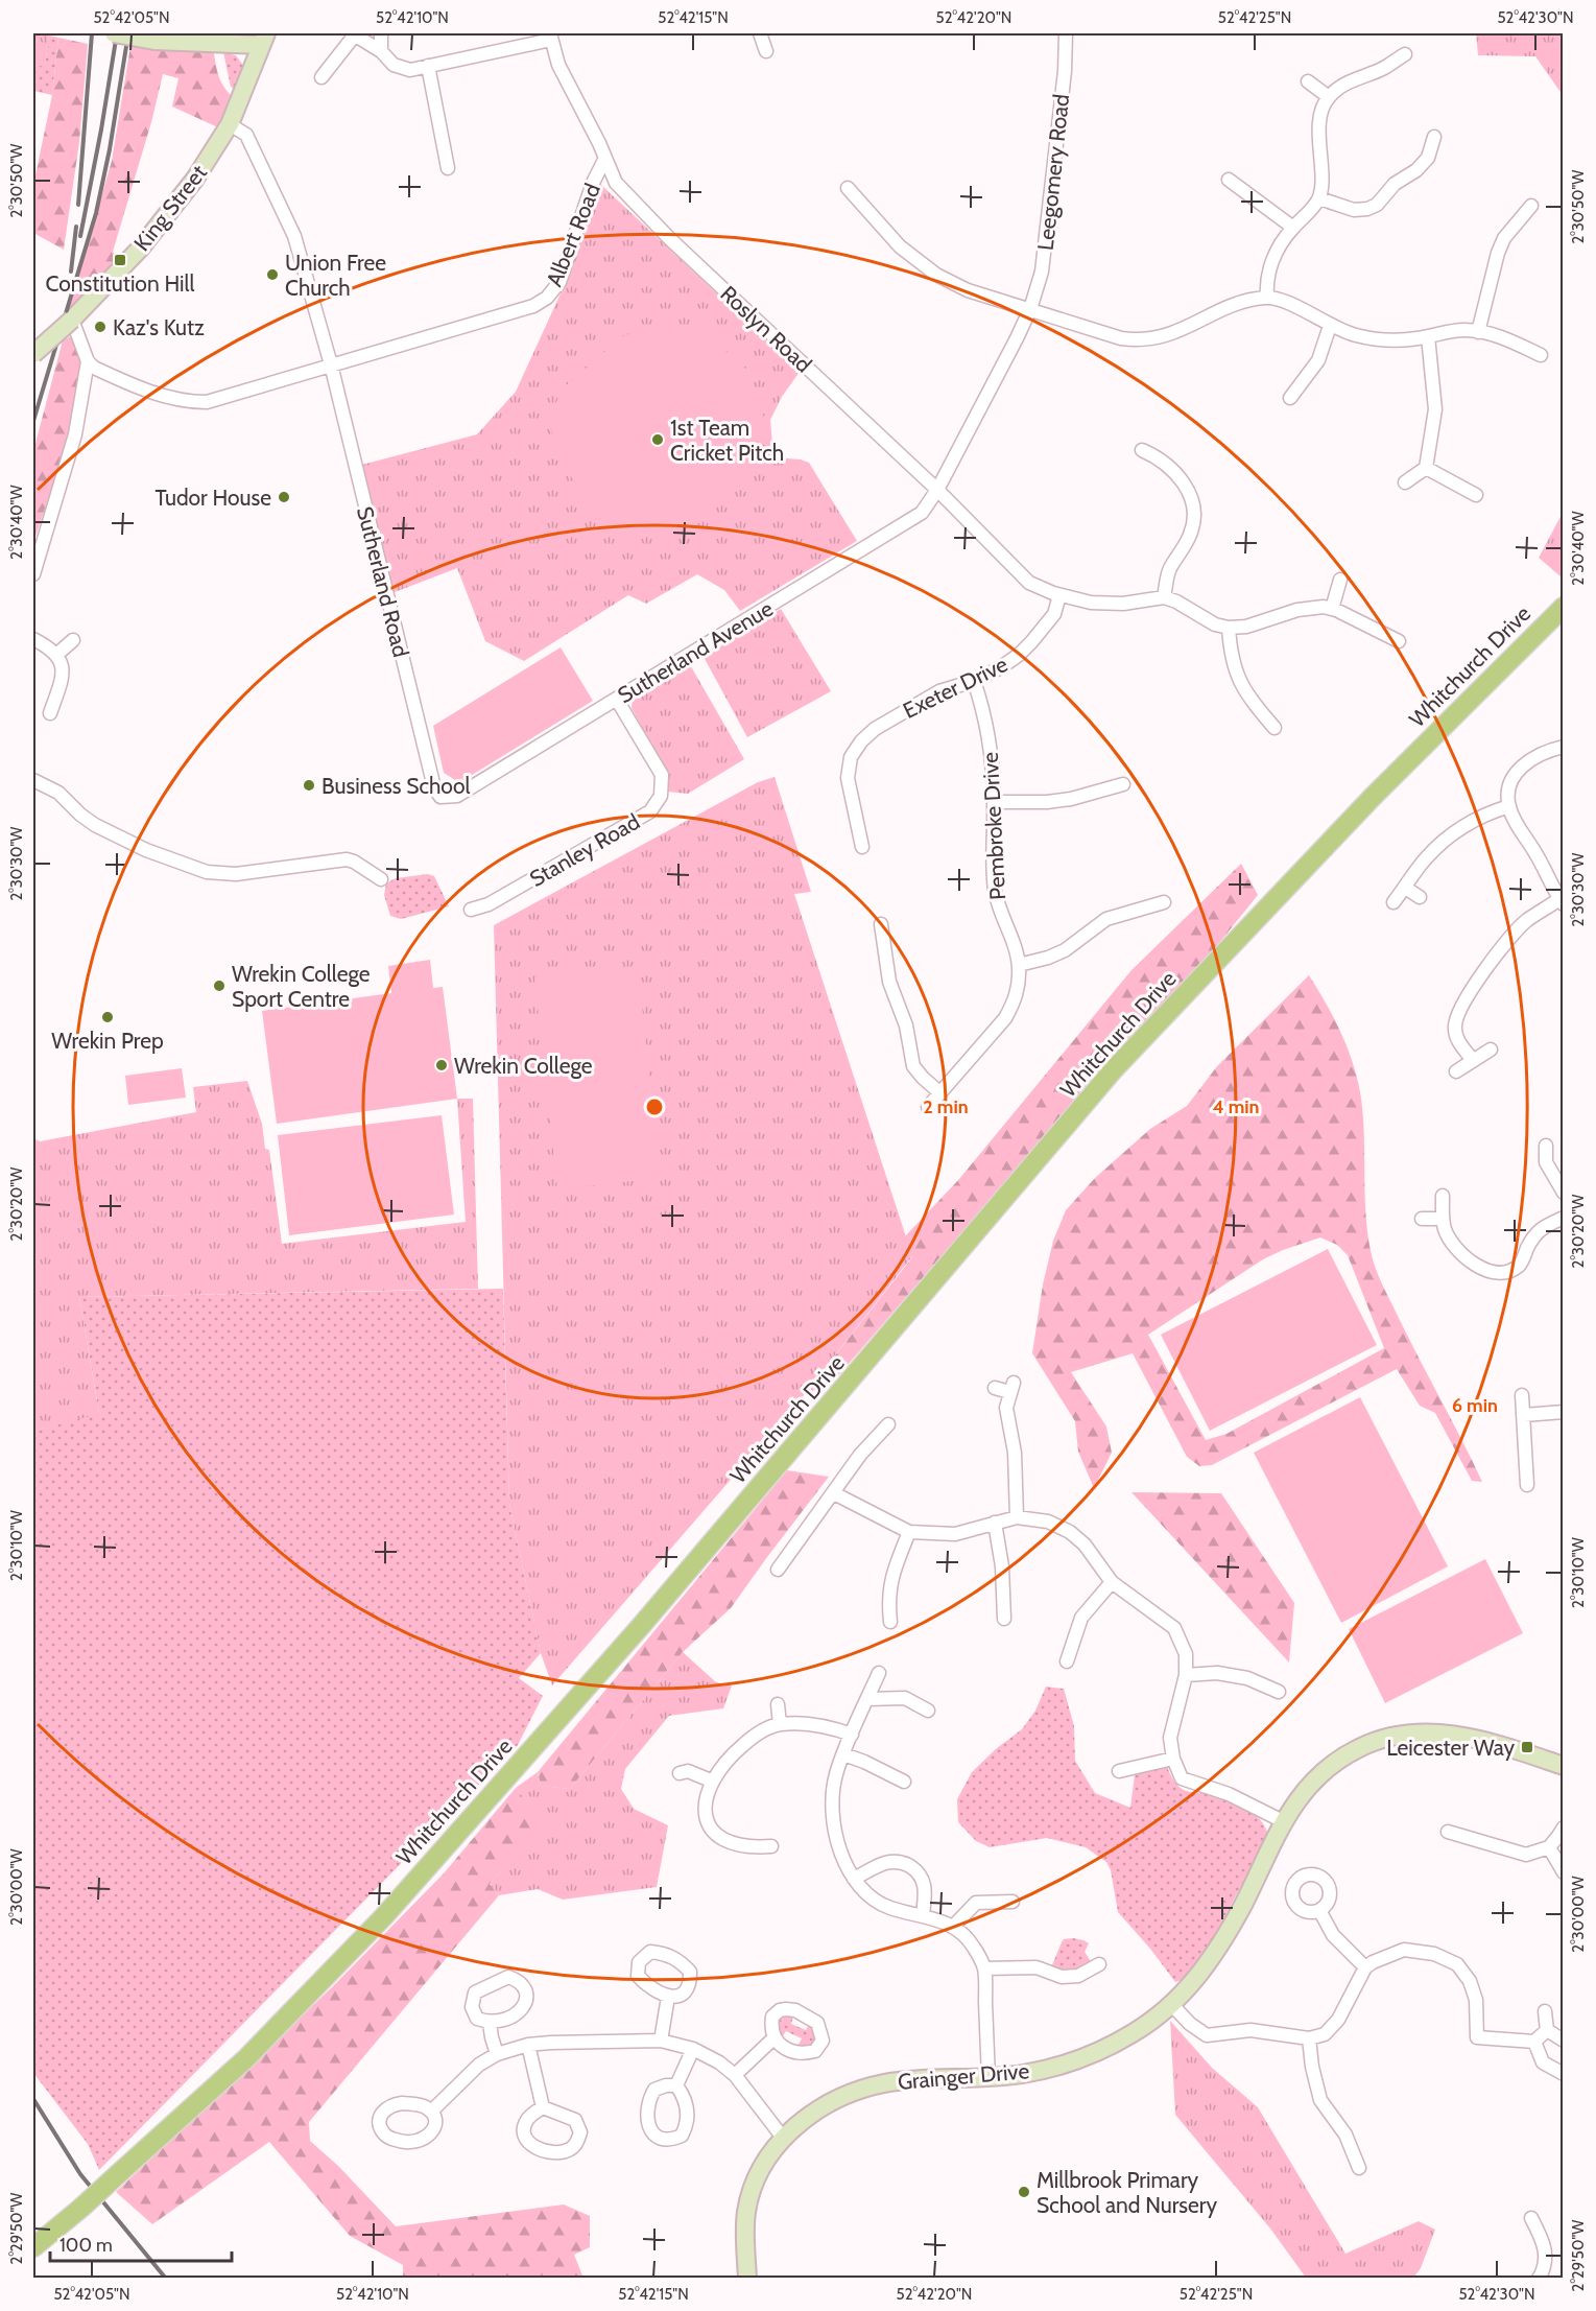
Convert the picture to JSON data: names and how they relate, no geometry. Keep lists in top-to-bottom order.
{
  "streets": {
    "main road": ["Whitchurch Drive"],
    "street": [
      "Leegomery Road",
      "King Street",
      "Albert Road",
      "Roslyn Road",
      "Sutherland Road",
      "Sutherland Avenue",
      "Exeter Drive",
      "Pembroke Drive",
      "Stanley Road",
      "Grainger Drive"
    ]
  },
  "crossings": [
    ["Leegomery Road", "Roslyn Road"],
    ["Leegomery Road", "Sutherland Avenue"],
    ["Albert Road", "Roslyn Road"],
    ["Albert Road", "Sutherland Road"],
    ["Roslyn Road", "Sutherland Avenue"],
    ["Roslyn Road", "Exeter Drive"],
    ["Sutherland Road", "Sutherland Avenue"],
    ["Sutherland Avenue", "Stanley Road"],
    ["Exeter Drive", "Pembroke Drive"]
  ],
  "places": {
    "transit": ["Constitution Hill", "Leicester Way"],
    "other": [
      "Union Free Church",
      "Kaz's Kutz",
      "1st Team Cricket Pitch",
      "Tudor House",
      "Business School",
      "Wrekin College Sport Centre",
      "Wrekin Prep",
      "Wrekin College",
      "Millbrook Primary School and Nursery"
    ]
  },
  "scale_bar": "100 m",
  "coordinates": [
    "52°42'05\"N",
    "52°42'10\"N",
    "52°42'15\"N",
    "52°42'20\"N",
    "52°42'25\"N",
    "52°42'30\"N",
    "2°30'50\"W",
    "2°30'40\"W",
    "2°30'30\"W",
    "2°30'20\"W",
    "2°30'10\"W",
    "2°30'00\"W",
    "2°29'50\"W"
  ],
  "rings": ["2 min", "4 min", "6 min"]
}
